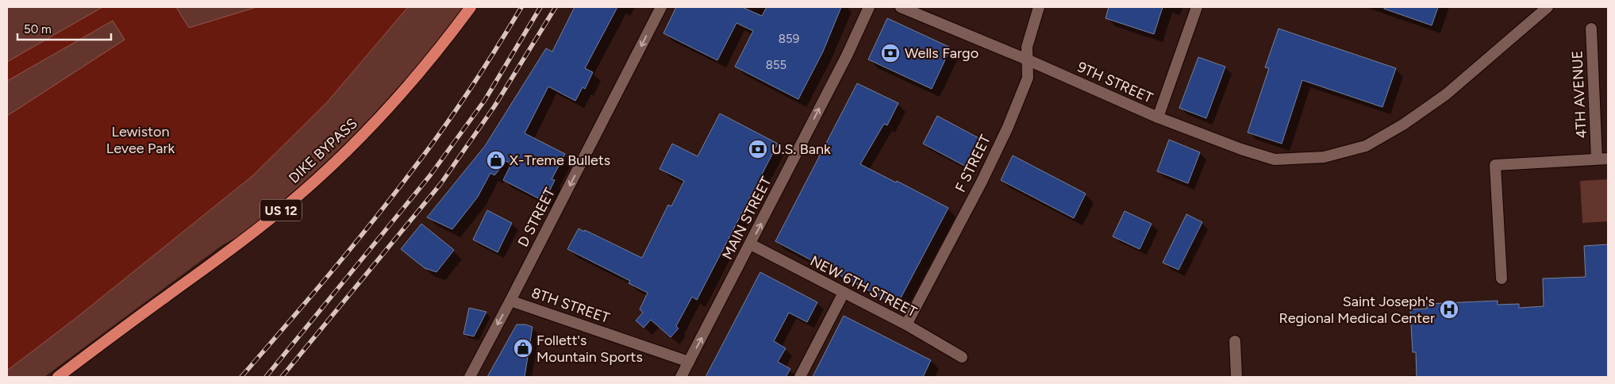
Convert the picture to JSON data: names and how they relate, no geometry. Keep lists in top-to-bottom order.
{
  "streets": {
    "highway": ["DIKE BYPASS", "US 12"],
    "main road": [
      "9TH STREET",
      "4TH AVENUE",
      "F STREET",
      "D STREET",
      "MAIN STREET",
      "NEW 6TH STREET",
      "8TH STREET"
    ]
  },
  "crossings": [
    ["9TH STREET", "F STREET"],
    ["F STREET", "NEW 6TH STREET"],
    ["D STREET", "8TH STREET"],
    ["MAIN STREET", "NEW 6TH STREET"],
    ["MAIN STREET", "8TH STREET"]
  ],
  "one_way": ["D STREET", "MAIN STREET"],
  "parks": ["Lewiston Levee Park"],
  "places": {
    "bank": ["Wells Fargo", "U.S. Bank"],
    "shop": ["X-Treme Bullets", "Follett's Mountain Sports"],
    "hospital": ["Saint Joseph's Regional Medical Center"]
  },
  "house_numbers": ["859", "855"],
  "scale_bar": "50 m"
}
